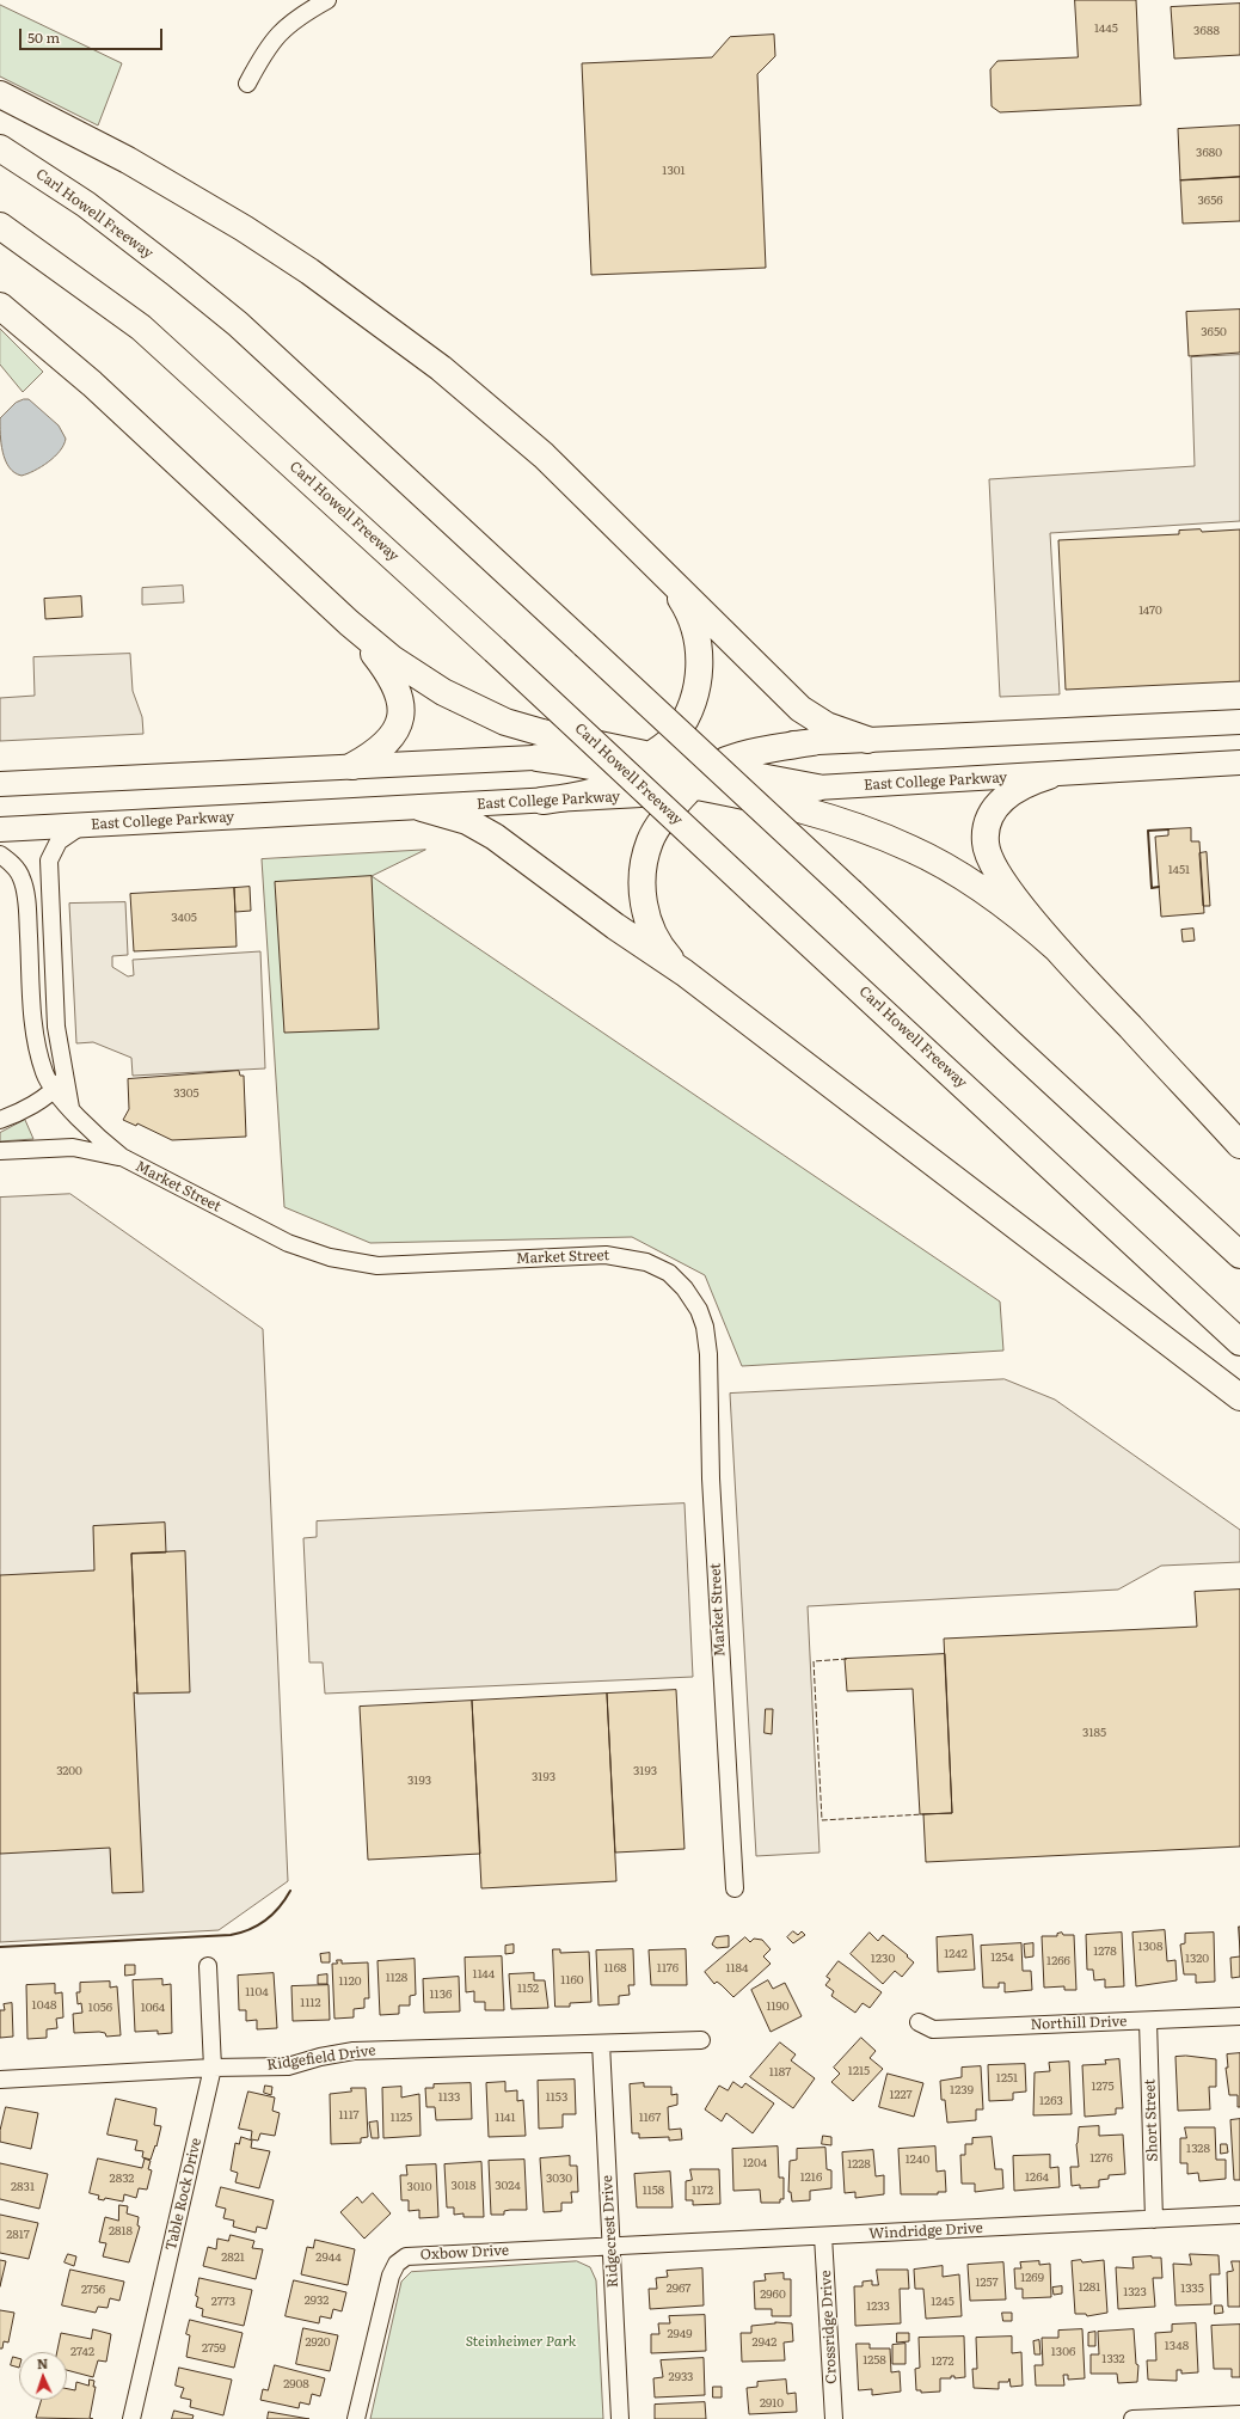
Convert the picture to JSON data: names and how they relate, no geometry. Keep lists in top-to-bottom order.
{
  "streets": {
    "highway": ["Carl Howell Freeway"],
    "main road": ["East College Parkway"],
    "street": [
      "Market Street",
      "Northill Drive",
      "Ridgefield Drive",
      "Short Street",
      "Table Rock Drive",
      "Ridgecrest Drive",
      "Windridge Drive",
      "Oxbow Drive",
      "Crossridge Drive"
    ]
  },
  "crossings": [
    ["Northill Drive", "Short Street"],
    ["Ridgefield Drive", "Table Rock Drive"],
    ["Ridgefield Drive", "Ridgecrest Drive"],
    ["Short Street", "Windridge Drive"],
    ["Ridgecrest Drive", "Windridge Drive"],
    ["Ridgecrest Drive", "Oxbow Drive"],
    ["Windridge Drive", "Oxbow Drive"],
    ["Windridge Drive", "Crossridge Drive"]
  ],
  "parks": ["Steinheimer Park"],
  "house_numbers": [
    "1445",
    "3688",
    "3680",
    "1301",
    "3656",
    "3650",
    "1470",
    "1451",
    "3405",
    "3305",
    "3185",
    "3200",
    "3193",
    "3193",
    "3193",
    "1308",
    "1278",
    "1242",
    "1254",
    "1230",
    "1320",
    "1266",
    "1168",
    "1176",
    "1184",
    "1144",
    "1128",
    "1160",
    "1120",
    "1152",
    "1104",
    "1136",
    "1112",
    "1048",
    "1190",
    "1056",
    "1064",
    "1215",
    "1187",
    "1251",
    "1275",
    "1239",
    "1227",
    "1133",
    "1153",
    "1263",
    "1117",
    "1125",
    "1141",
    "1167",
    "1328",
    "1276",
    "1240",
    "1204",
    "1228",
    "1216",
    "1264",
    "2832",
    "3030",
    "3018",
    "3024",
    "2831",
    "3010",
    "1158",
    "1172",
    "2818",
    "2817",
    "2821",
    "2944",
    "1269",
    "1257",
    "1281",
    "2967",
    "1335",
    "2756",
    "1323",
    "2960",
    "2932",
    "2773",
    "1245",
    "1233",
    "2949",
    "2920",
    "2942",
    "1348",
    "2759",
    "2742",
    "1306",
    "1332",
    "1258",
    "1272",
    "2933",
    "2908",
    "2910"
  ],
  "scale_bar": "50 m",
  "north": "top"
}
